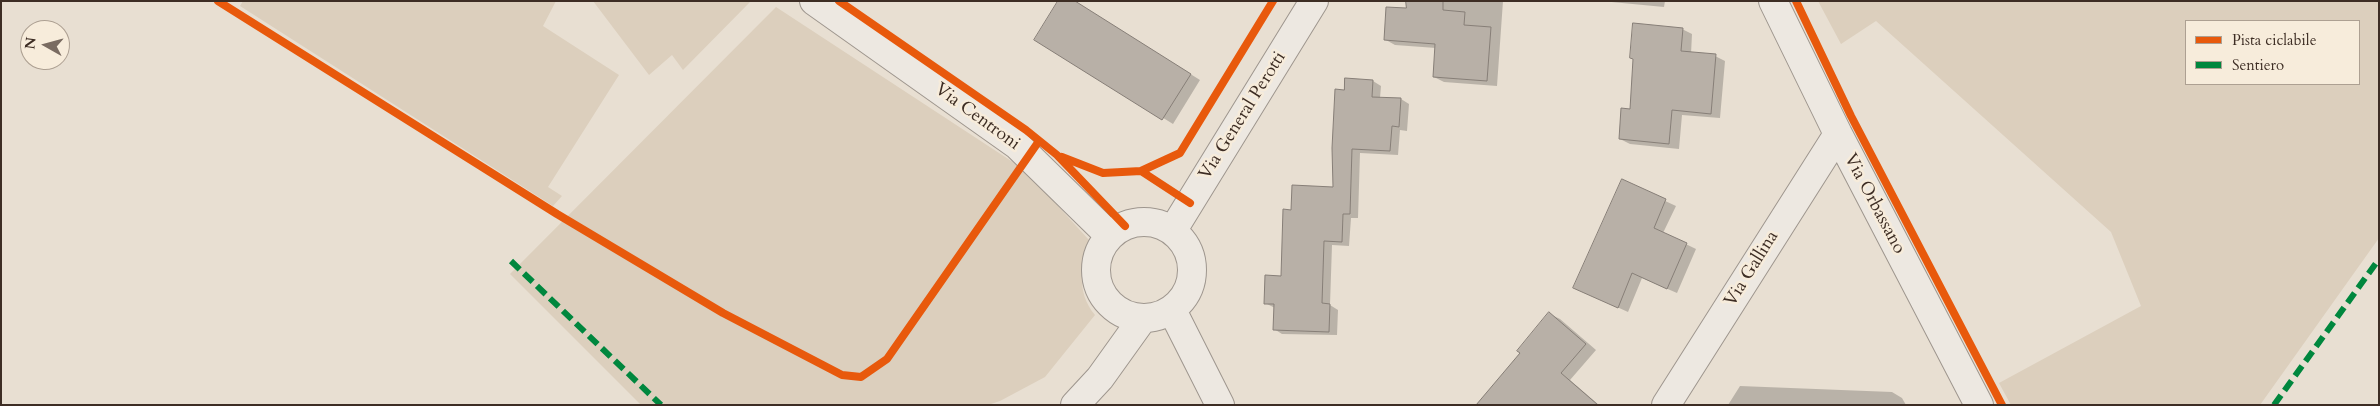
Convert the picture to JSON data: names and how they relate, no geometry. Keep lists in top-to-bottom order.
{
  "streets": {
    "street": [
      "Via General Perotti",
      "Via Centroni",
      "Via Orbassano",
      "Via Gallina"
    ]
  },
  "crossings": [
    ["Via General Perotti", "Via Centroni"],
    ["Via Orbassano", "Via Gallina"]
  ],
  "legend": ["Pista ciclabile", "Sentiero"],
  "north": "left"
}
